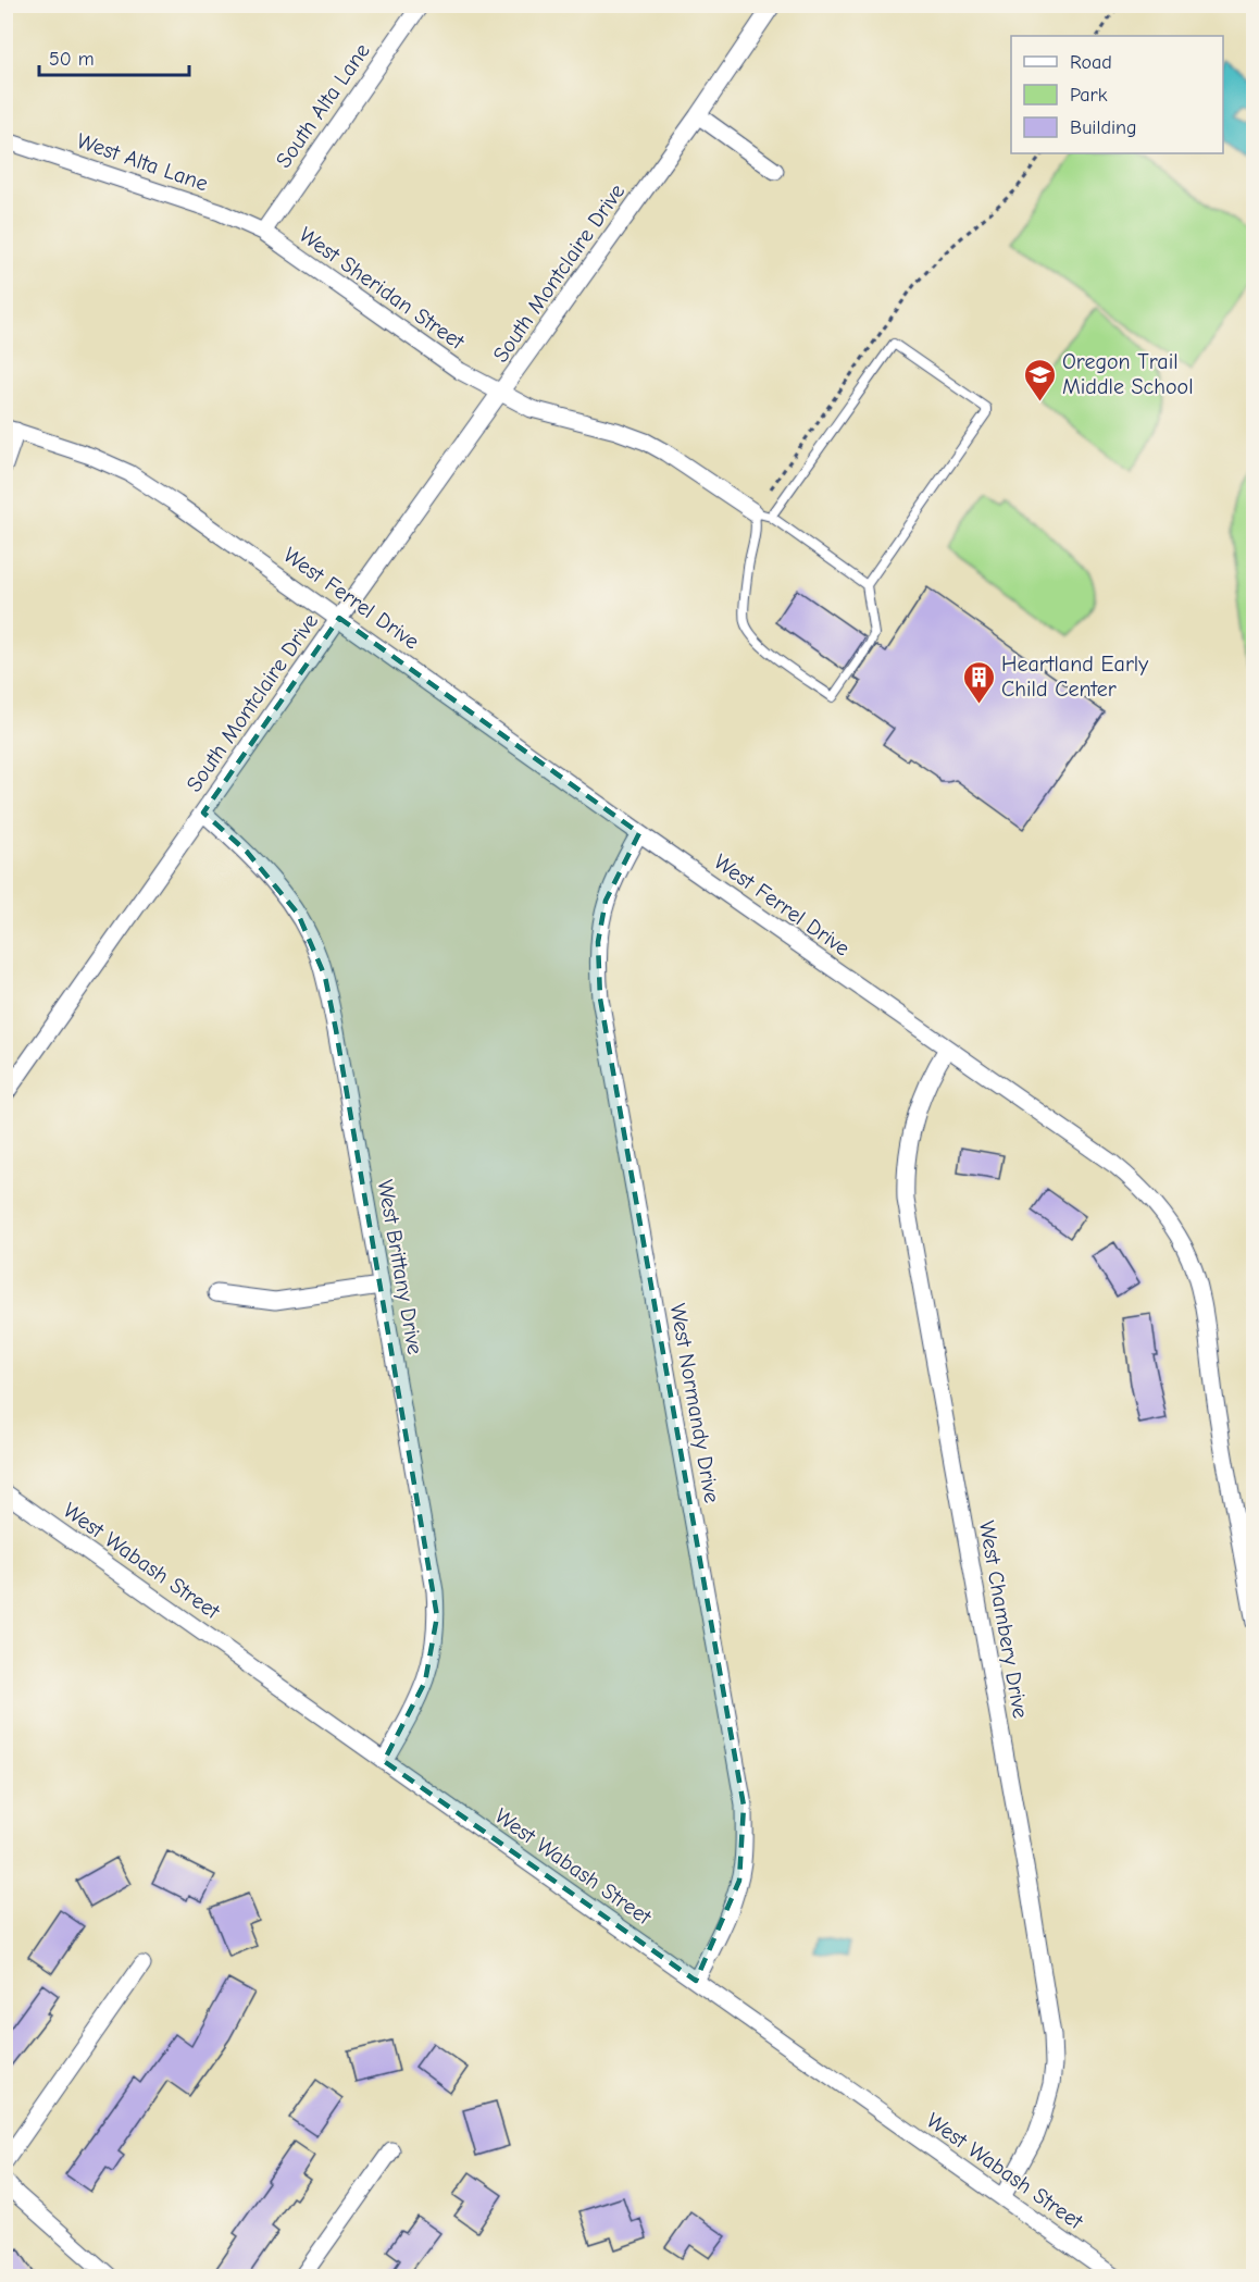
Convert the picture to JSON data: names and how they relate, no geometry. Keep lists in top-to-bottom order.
{
  "streets": {
    "street": [
      "South Alta Lane",
      "West Alta Lane",
      "South Montclaire Drive",
      "West Sheridan Street",
      "West Ferrel Drive",
      "West Brittany Drive",
      "West Normandy Drive",
      "West Wabash Street",
      "West Chambery Drive"
    ]
  },
  "crossings": [
    ["South Alta Lane", "West Alta Lane"],
    ["South Alta Lane", "West Sheridan Street"],
    ["West Alta Lane", "West Sheridan Street"],
    ["South Montclaire Drive", "West Sheridan Street"],
    ["South Montclaire Drive", "West Ferrel Drive"],
    ["South Montclaire Drive", "West Brittany Drive"],
    ["West Ferrel Drive", "West Normandy Drive"],
    ["West Ferrel Drive", "West Chambery Drive"],
    ["West Brittany Drive", "West Wabash Street"],
    ["West Normandy Drive", "West Wabash Street"],
    ["West Wabash Street", "West Chambery Drive"]
  ],
  "places": {
    "school or university": ["Oregon Trail Middle School"],
    "building": ["Heartland Early Child Center"]
  },
  "legend": ["Road", "Park", "Building"],
  "scale_bar": "50 m"
}
